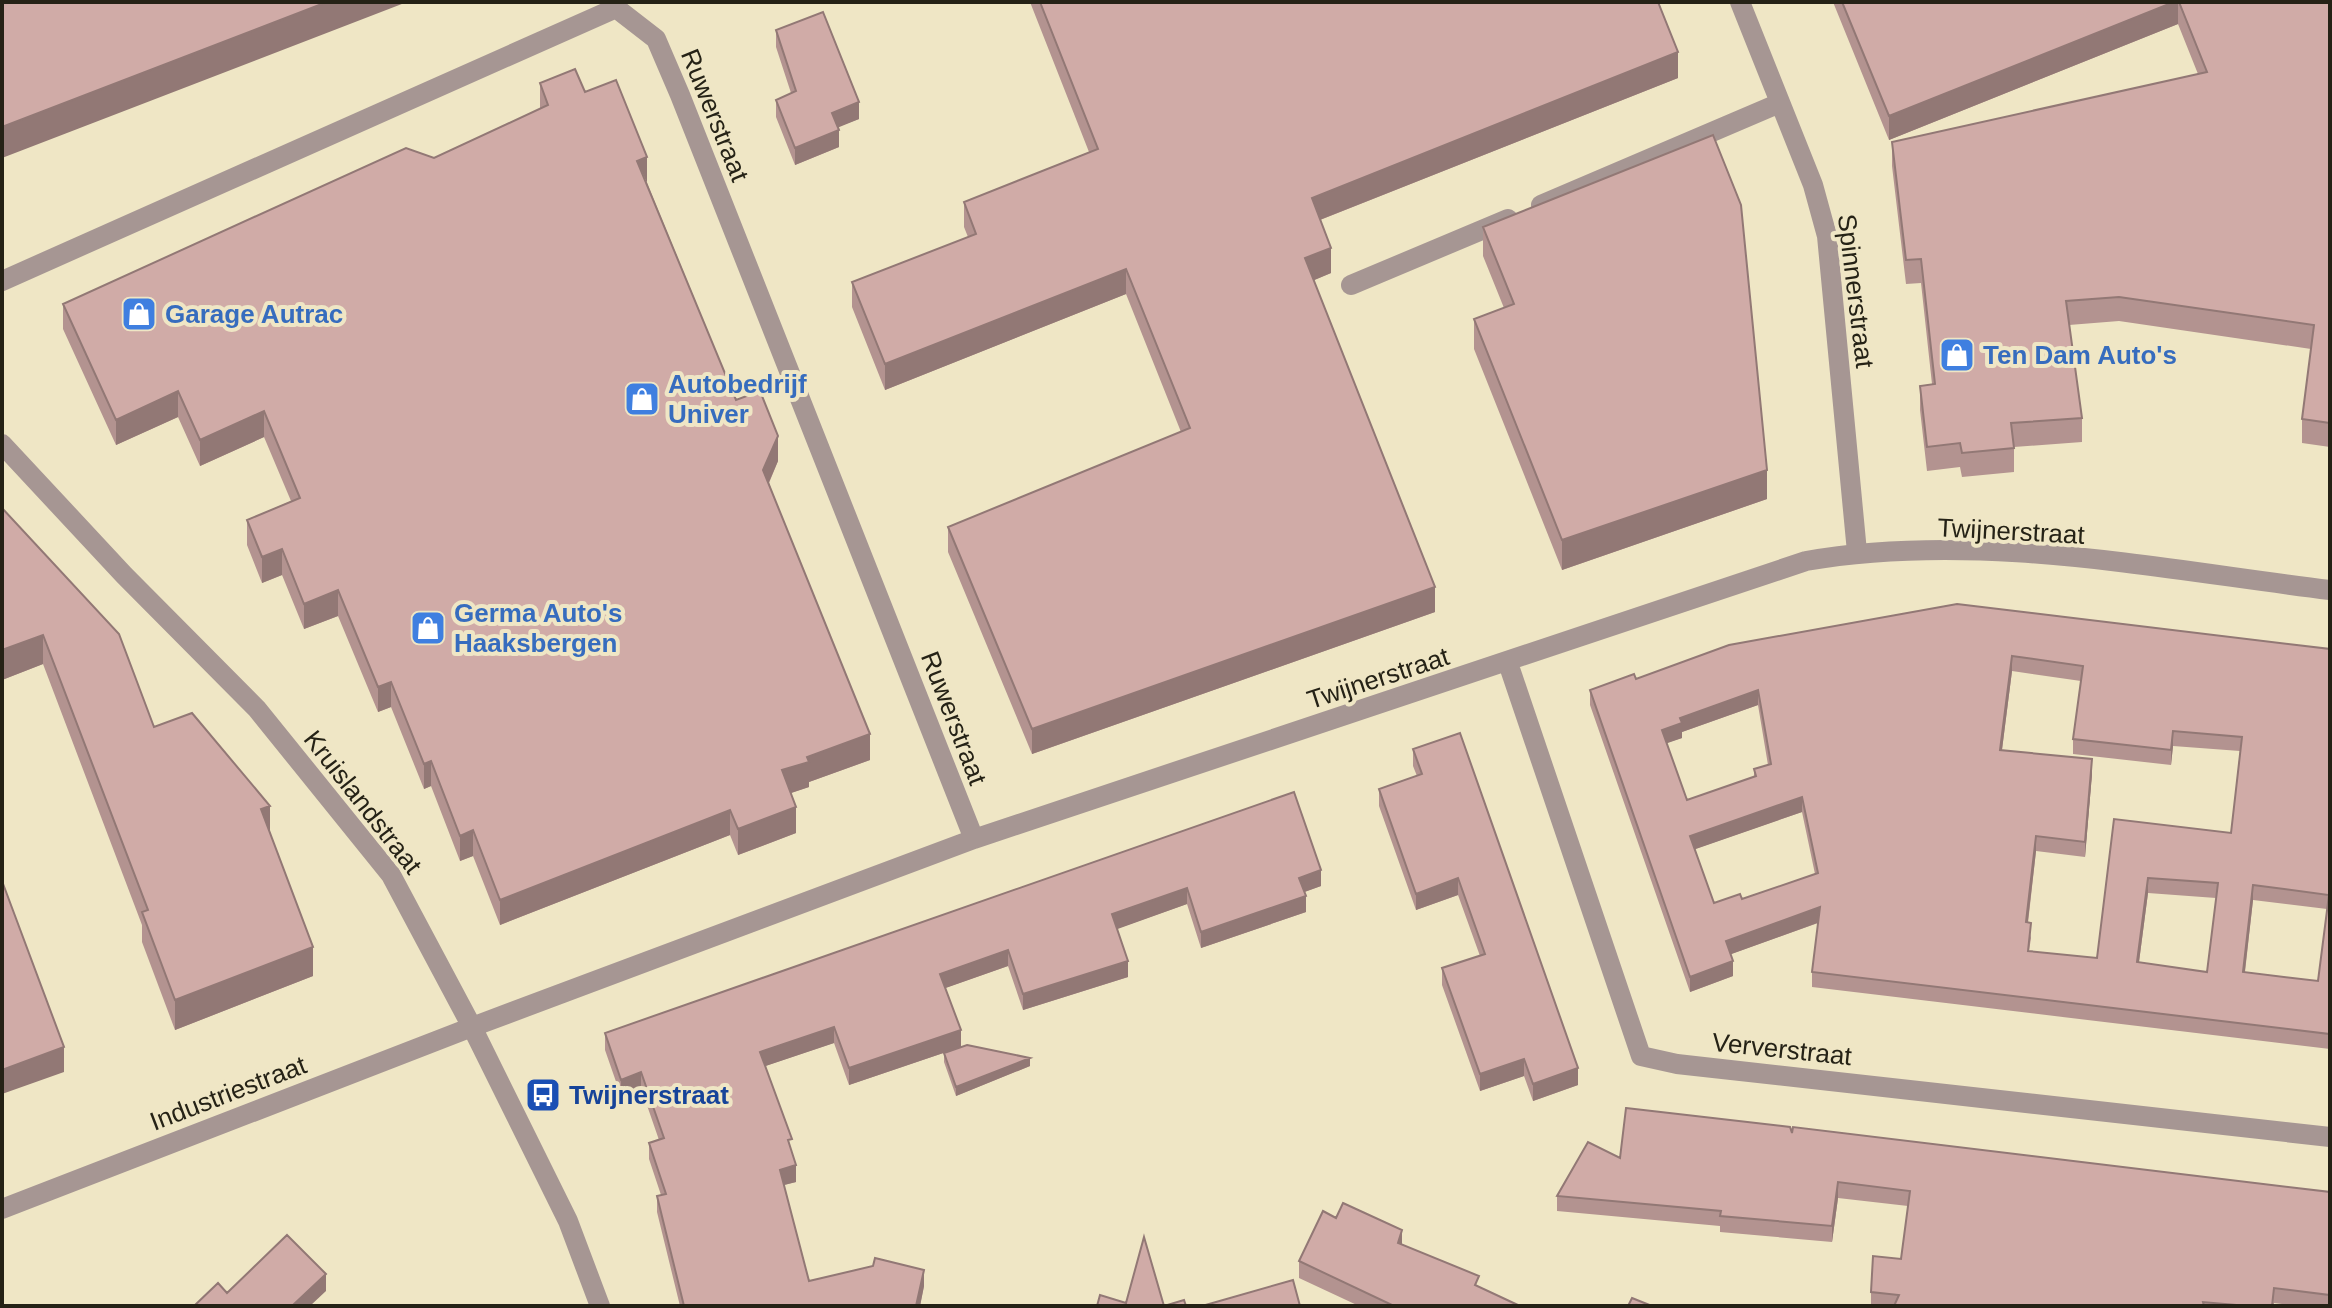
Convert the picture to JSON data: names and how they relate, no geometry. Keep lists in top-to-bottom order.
{
  "streets": {
    "street": [
      "Ruwerstraat",
      "Spinnerstraat",
      "Twijnerstraat",
      "Kruislandstraat",
      "Ververstraat",
      "Industriestraat"
    ]
  },
  "crossings": [
    ["Ruwerstraat", "Twijnerstraat"],
    ["Spinnerstraat", "Twijnerstraat"],
    ["Twijnerstraat", "Kruislandstraat"],
    ["Twijnerstraat", "Ververstraat"],
    ["Twijnerstraat", "Industriestraat"],
    ["Kruislandstraat", "Industriestraat"]
  ],
  "places": {
    "shop": [
      "Garage Autrac",
      "Ten Dam Auto's",
      "Autobedrijf Univer",
      "Germa Auto's Haaksbergen"
    ],
    "bus stop": ["Twijnerstraat"]
  }
}
